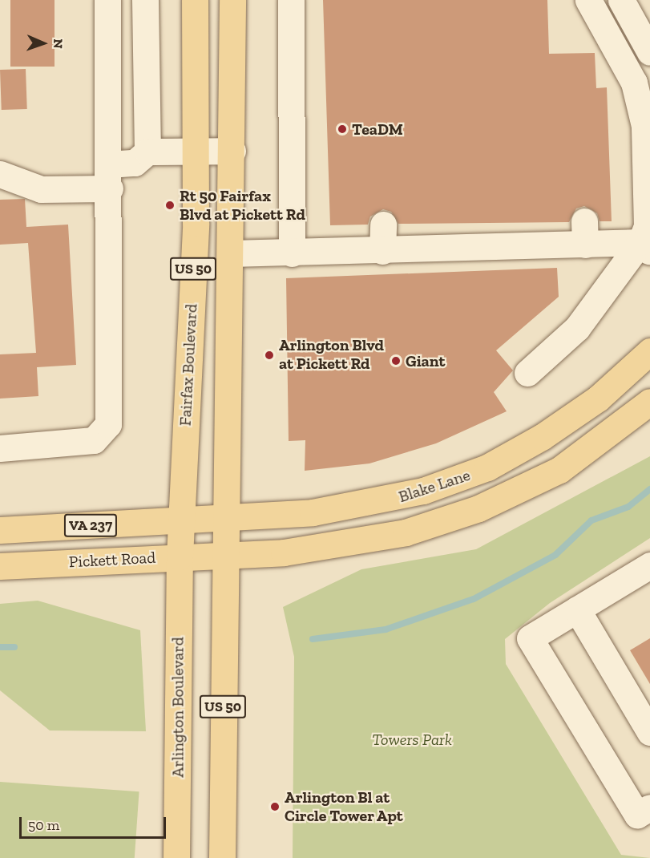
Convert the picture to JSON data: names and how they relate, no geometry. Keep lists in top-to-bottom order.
{
  "streets": {
    "main road": [
      "US 50",
      "Fairfax Boulevard",
      "Blake Lane",
      "VA 237",
      "Pickett Road",
      "Arlington Boulevard"
    ]
  },
  "crossings": [
    ["US 50", "Blake Lane"],
    ["US 50", "Pickett Road"],
    ["Fairfax Boulevard", "Blake Lane"],
    ["Fairfax Boulevard", "VA 237"],
    ["Fairfax Boulevard", "Pickett Road"],
    ["Fairfax Boulevard", "Arlington Boulevard"],
    ["Blake Lane", "VA 237"],
    ["Pickett Road", "Arlington Boulevard"]
  ],
  "parks": ["Towers Park"],
  "places": [
    "TeaDM",
    "Rt 50 Fairfax Blvd at Pickett Rd",
    "Arlington Blvd at Pickett Rd",
    "Giant",
    "Arlington Bl at Circle Tower Apt"
  ],
  "scale_bar": "50 m",
  "north": "right"
}
